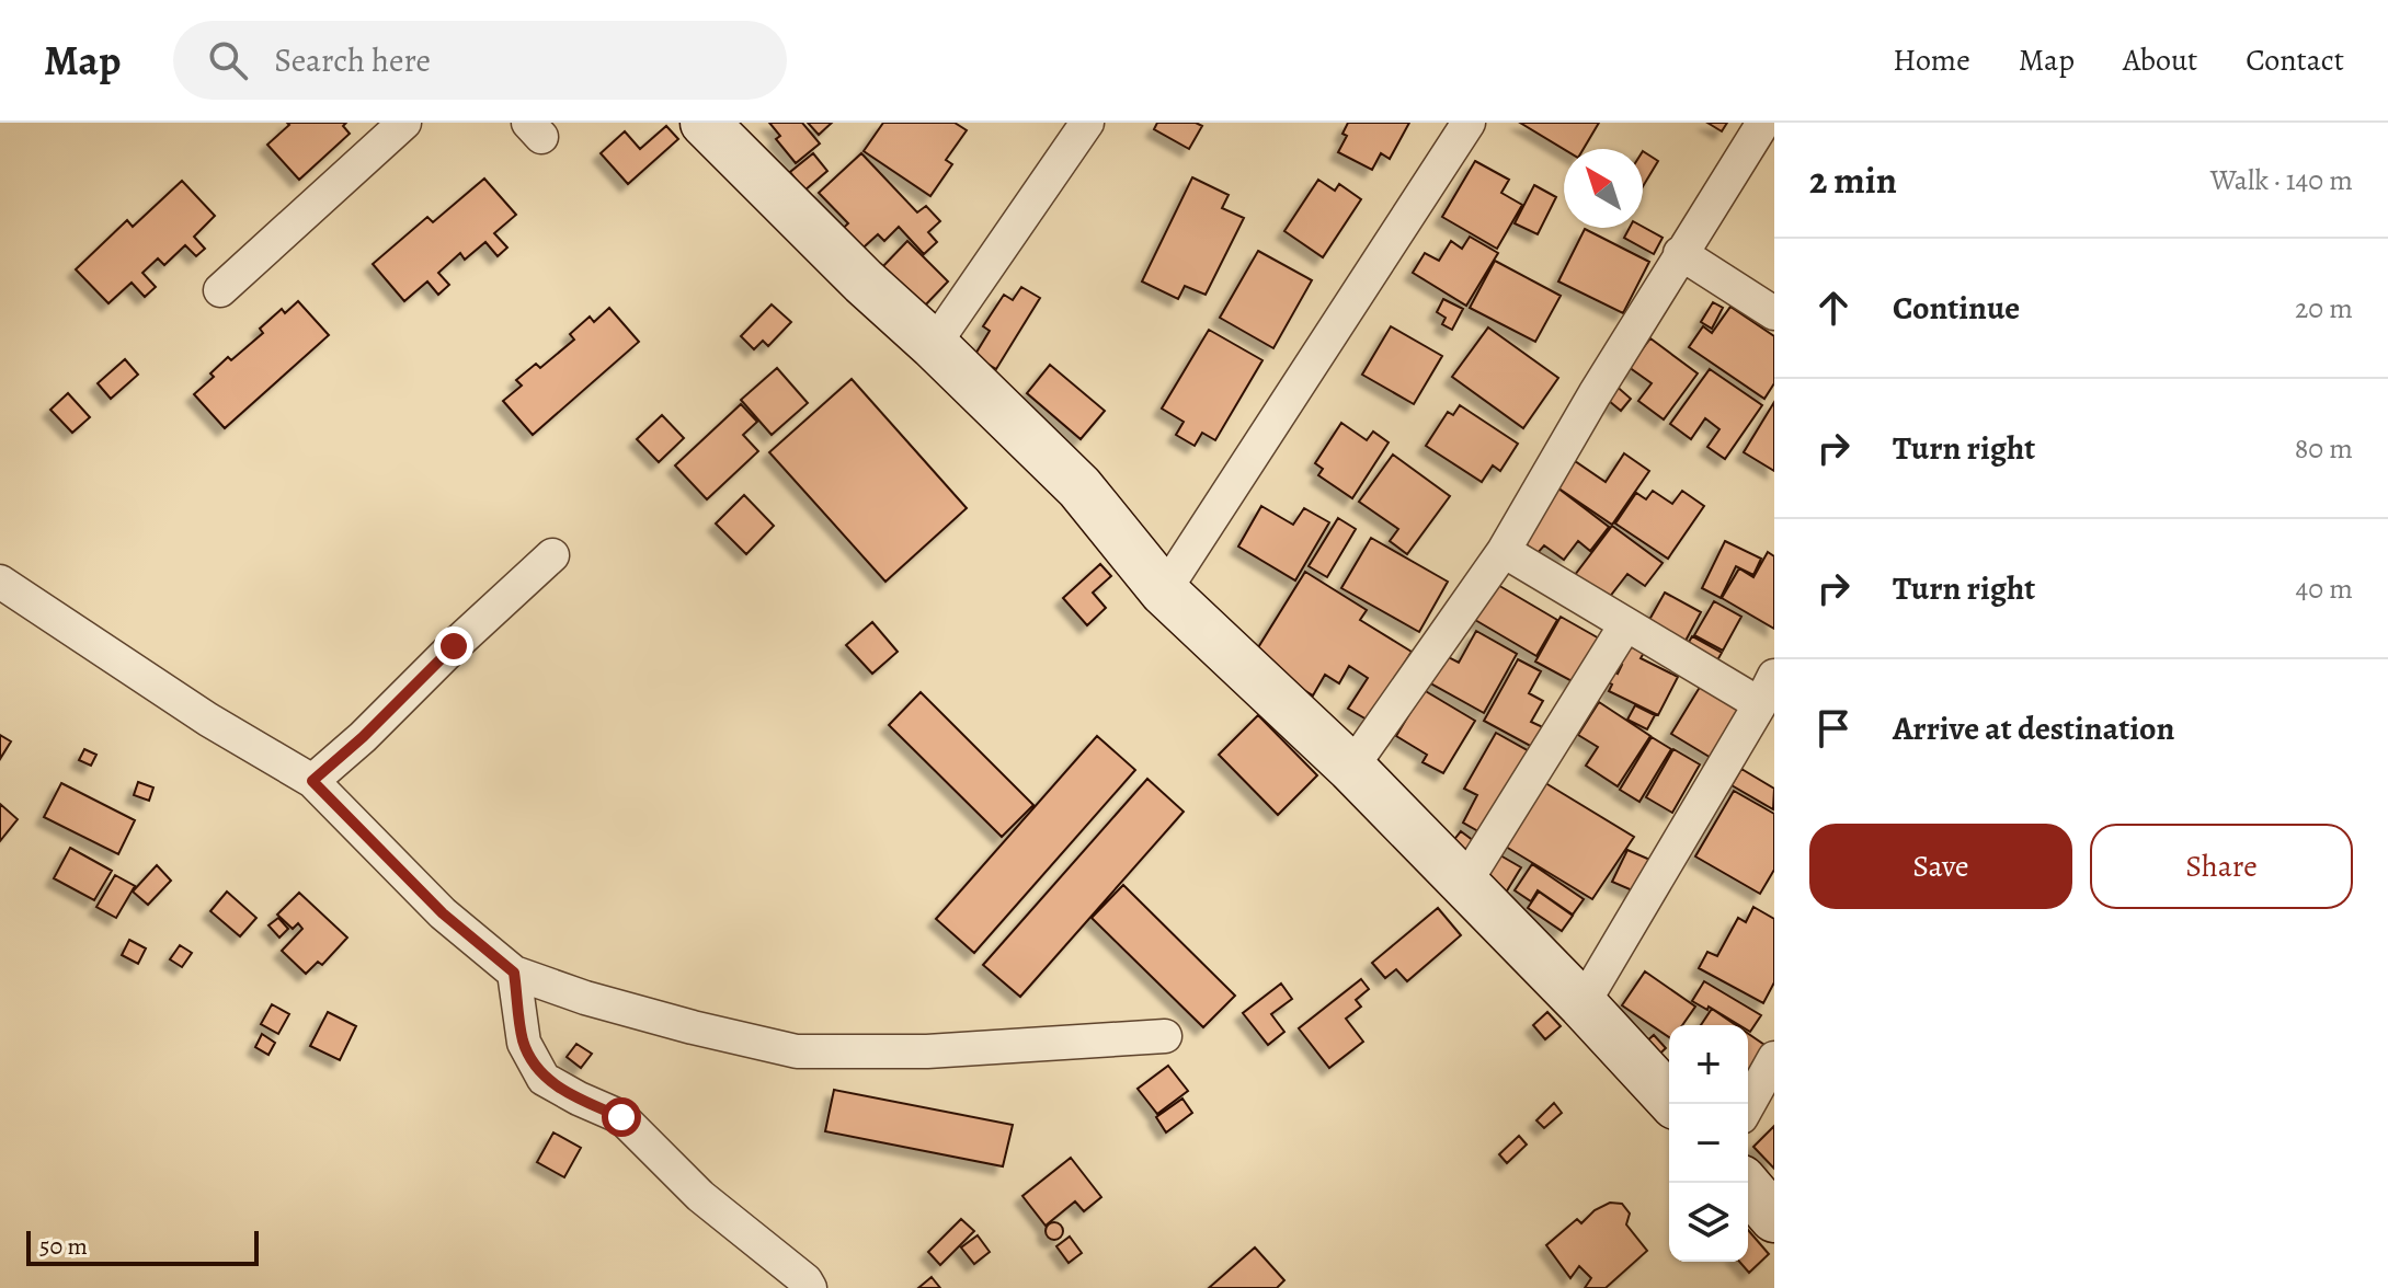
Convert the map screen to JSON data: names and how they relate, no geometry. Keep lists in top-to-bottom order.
{
  "scale_bar": "50 m",
  "north": "top left",
  "page": {
    "header": "Map",
    "search": "Search here",
    "nav": [
      "Home",
      "Map",
      "About",
      "Contact"
    ],
    "heading": ["2 min", "Walk · 140 m"],
    "list": [
      ["Continue", "20 m"],
      ["Turn right", "80 m"],
      ["Turn right", "40 m"],
      "Arrive at destination"
    ],
    "buttons": ["Save", "Share"],
    "map_buttons": ["+", "−"],
    "scale": "50 m"
  }
}
